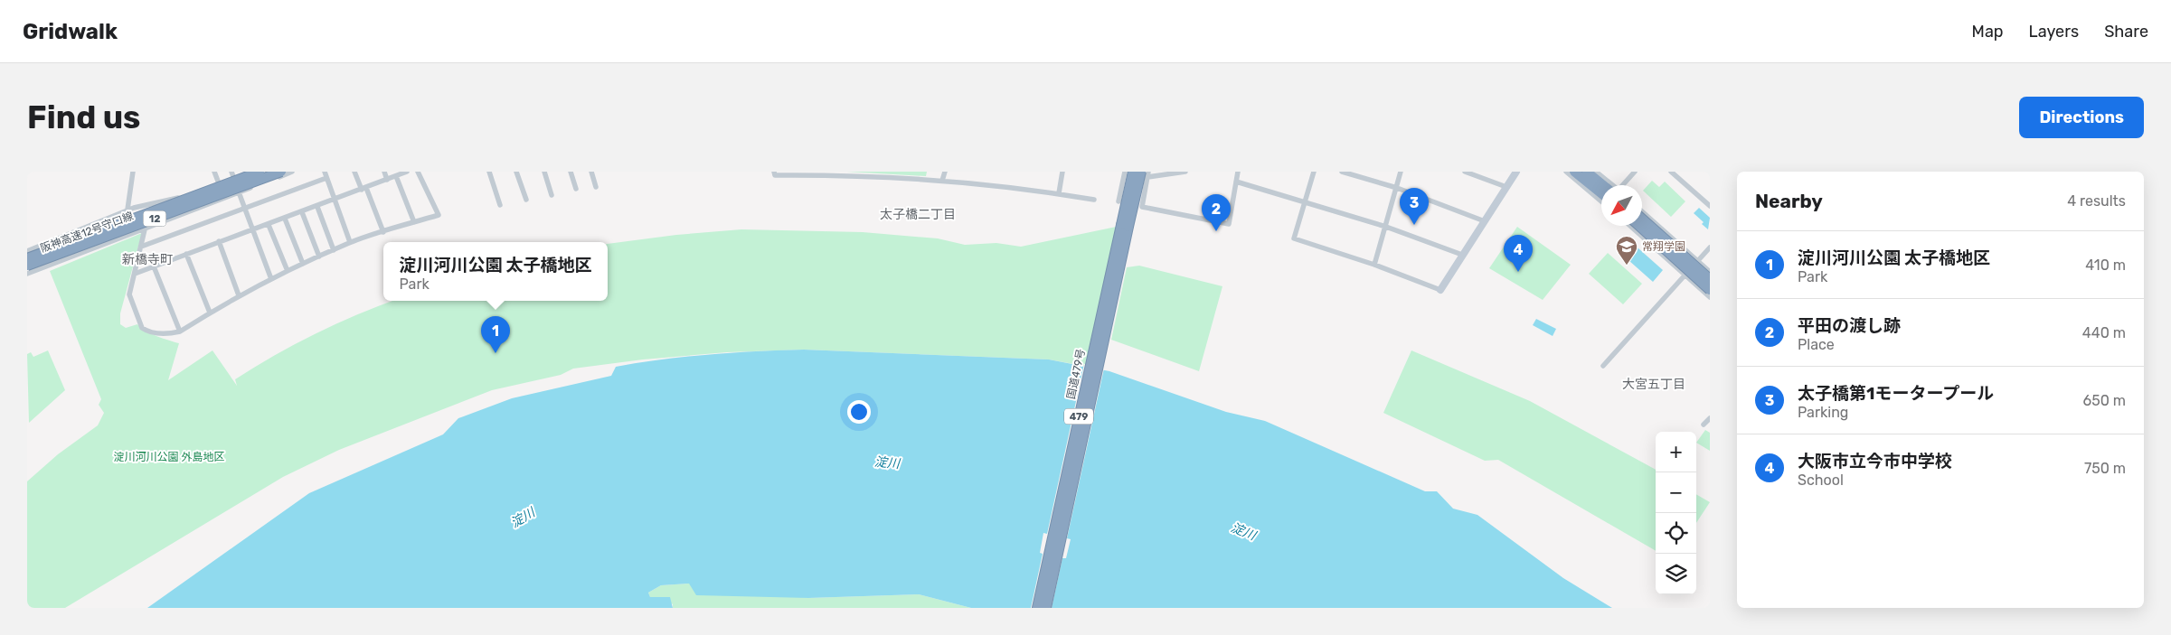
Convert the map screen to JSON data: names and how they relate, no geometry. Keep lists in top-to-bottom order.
{
  "streets": {
    "highway": [
      "12",
      "阪神高速12号守口線",
      "国道479号",
      "479"
    ]
  },
  "districts": ["太子橋二丁目", "新橋寺町", "大宮五丁目"],
  "water": ["淀川"],
  "parks": ["淀川河川公園 外島地区"],
  "places": {
    "school or university": ["常翔学園"]
  },
  "north": "bottom left",
  "page": {
    "header": "Gridwalk",
    "nav": ["Map", "Layers", "Share"],
    "buttons": "Directions",
    "title": "Find us",
    "heading": ["Nearby", "4 results"],
    "pins": [
      "3",
      "2",
      "4",
      "1"
    ],
    "list": [
      {
        "mark": "1",
        "name": "淀川河川公園 太子橋地区",
        "note": "Park",
        "value": "410 m"
      },
      {
        "mark": "2",
        "name": "平田の渡し跡",
        "note": "Place",
        "value": "440 m"
      },
      {
        "mark": "3",
        "name": "太子橋第1モータープール",
        "note": "Parking",
        "value": "650 m"
      },
      {
        "mark": "4",
        "name": "大阪市立今市中学校",
        "note": "School",
        "value": "750 m"
      }
    ],
    "popup": ["淀川河川公園 太子橋地区", "Park"],
    "map_buttons": ["+", "−"]
  }
}
